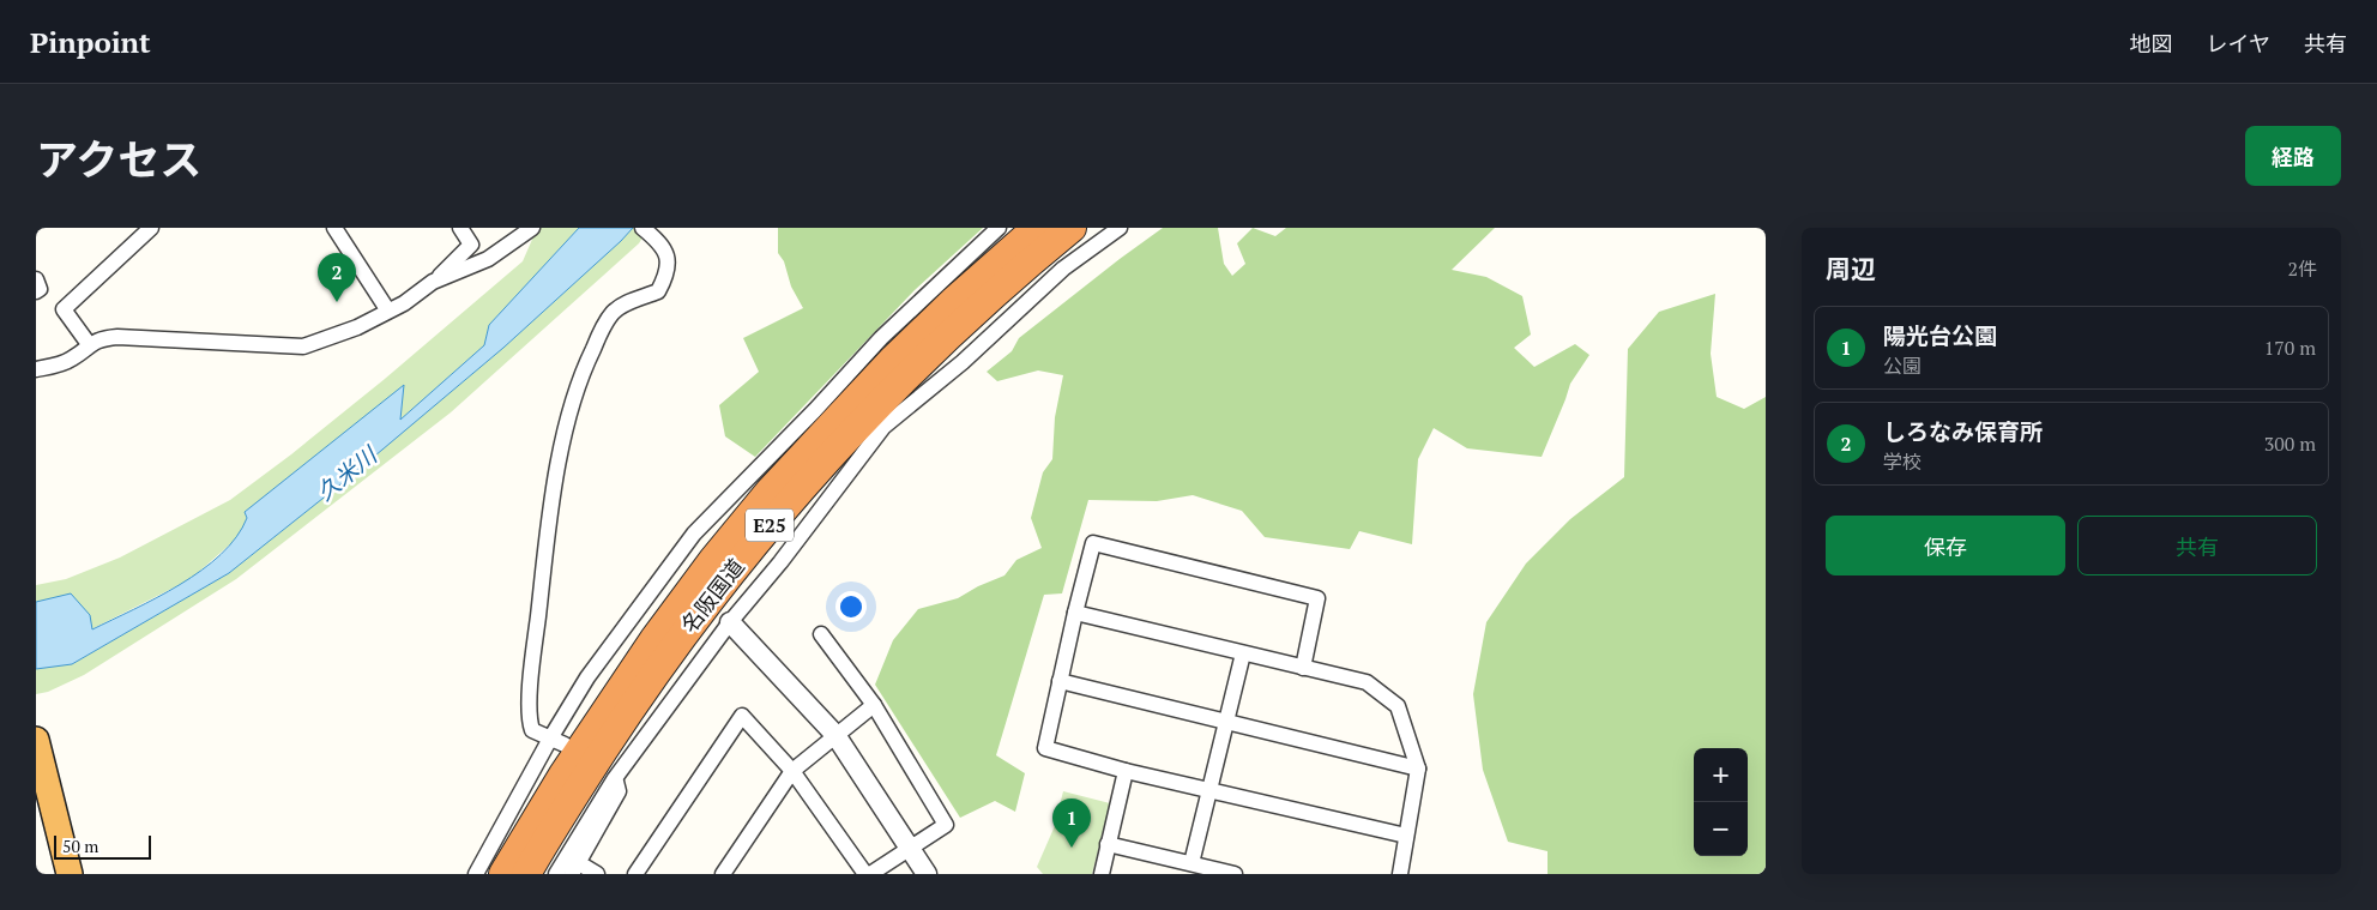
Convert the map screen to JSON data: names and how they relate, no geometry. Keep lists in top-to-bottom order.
{
  "streets": {
    "highway": ["E25", "名阪国道"]
  },
  "water": ["久米川"],
  "scale_bar": "50 m",
  "page": {
    "header": "Pinpoint",
    "nav": ["地図", "レイヤ", "共有"],
    "title": "アクセス",
    "buttons": [
      "経路",
      ["保存", "共有"]
    ],
    "heading": ["周辺", "2件"],
    "pins": ["2", "1"],
    "list": [
      {
        "mark": "1",
        "name": "陽光台公園",
        "note": "公園",
        "value": "170 m"
      },
      {
        "mark": "2",
        "name": "しろなみ保育所",
        "note": "学校",
        "value": "300 m"
      }
    ],
    "map_buttons": ["+", "−"],
    "scale": "50 m"
  }
}
